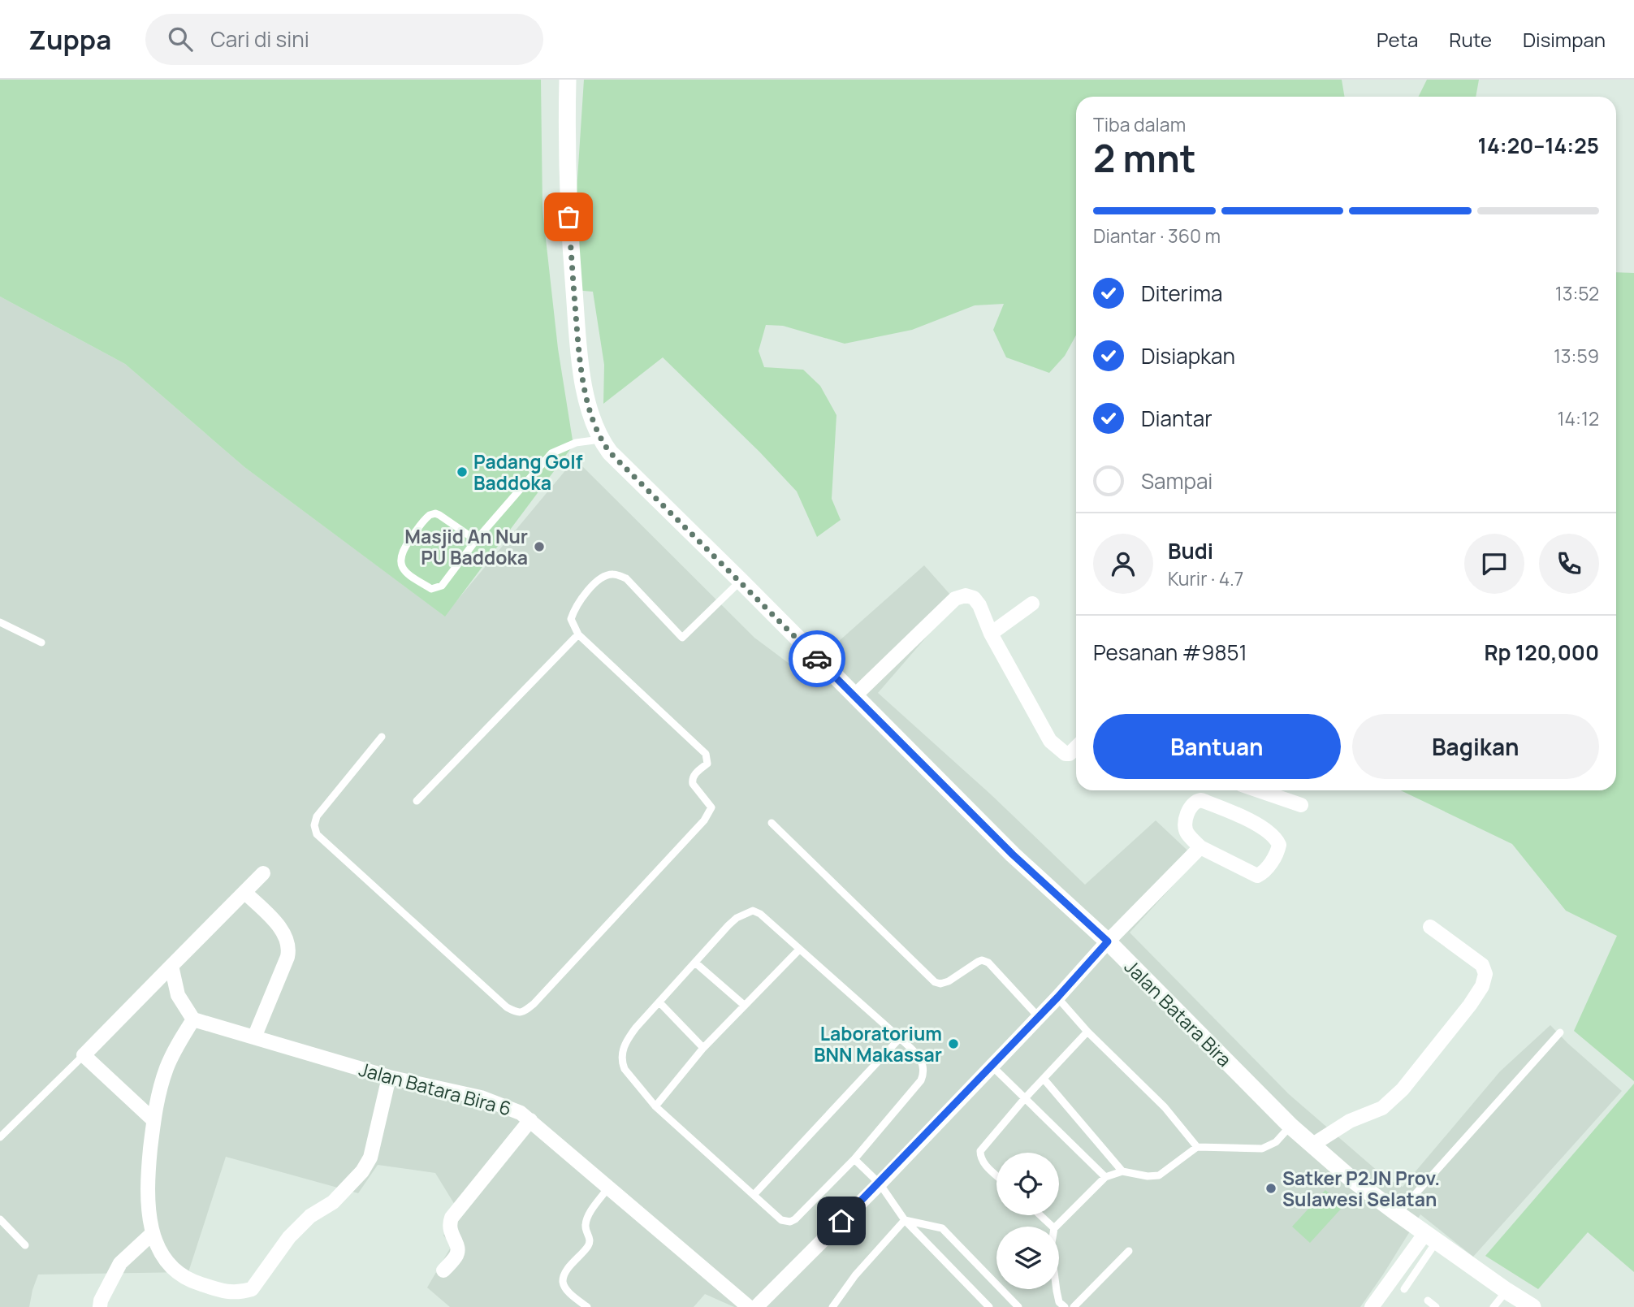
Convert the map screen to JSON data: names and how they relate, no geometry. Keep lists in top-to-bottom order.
{
  "streets": {
    "street": ["Jalan Batara Bira", "Jalan Batara Bira 6"]
  },
  "places": [
    "Padang Golf Baddoka",
    "Masjid An Nur PU Baddoka",
    "Laboratorium BNN Makassar",
    "Satker P2JN Prov. Sulawesi Selatan"
  ],
  "page": {
    "header": "Zuppa",
    "search": "Cari di sini",
    "nav": ["Peta", "Rute", "Disimpan"],
    "heading": ["2 mnt", "Tiba dalam", "14:20–14:25"],
    "panel": [
      "Budi",
      "Kurir · 4.7",
      "Pesanan #9851",
      "Rp 120,000"
    ],
    "bar": "Diantar · 360 m",
    "list": [
      ["Diterima", "13:52"],
      ["Disiapkan", "13:59"],
      ["Diantar", "14:12"],
      "Sampai"
    ],
    "buttons": ["Bantuan", "Bagikan"]
  }
}
